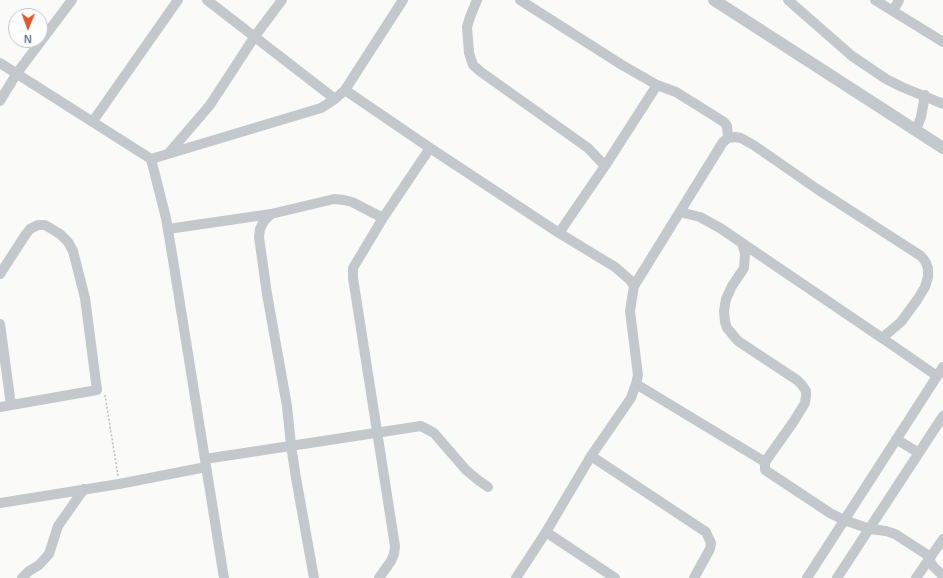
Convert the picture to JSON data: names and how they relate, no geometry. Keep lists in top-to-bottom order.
{
  "north": "bottom"
}
